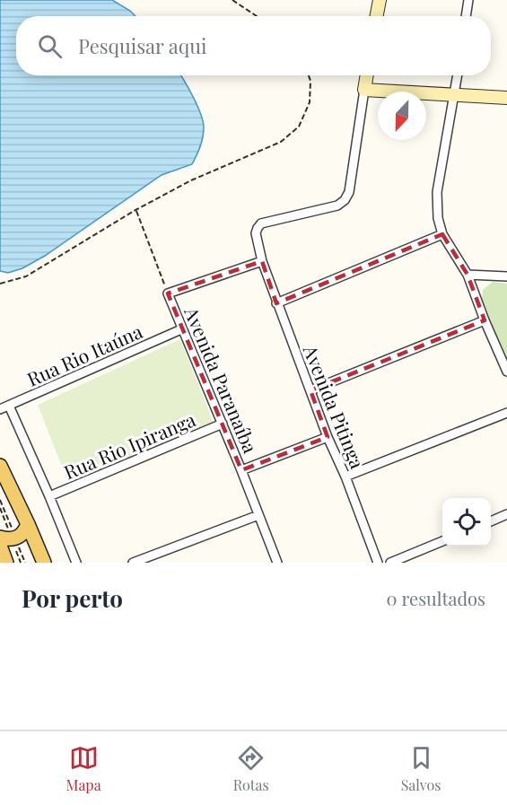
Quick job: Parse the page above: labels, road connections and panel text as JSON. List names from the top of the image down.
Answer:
{
  "streets": {
    "street": [
      "Rua Rio Itaúna",
      "Avenida Paranaíba",
      "Avenida Pitinga",
      "Rua Rio Ipiranga"
    ]
  },
  "crossings": [
    ["Rua Rio Itaúna", "Avenida Paranaíba"],
    ["Avenida Paranaíba", "Rua Rio Ipiranga"]
  ],
  "north": "bottom",
  "page": {
    "search": "Pesquisar aqui",
    "heading": ["Por perto", "0 resultados"],
    "nav": ["Mapa", "Rotas", "Salvos"]
  }
}
